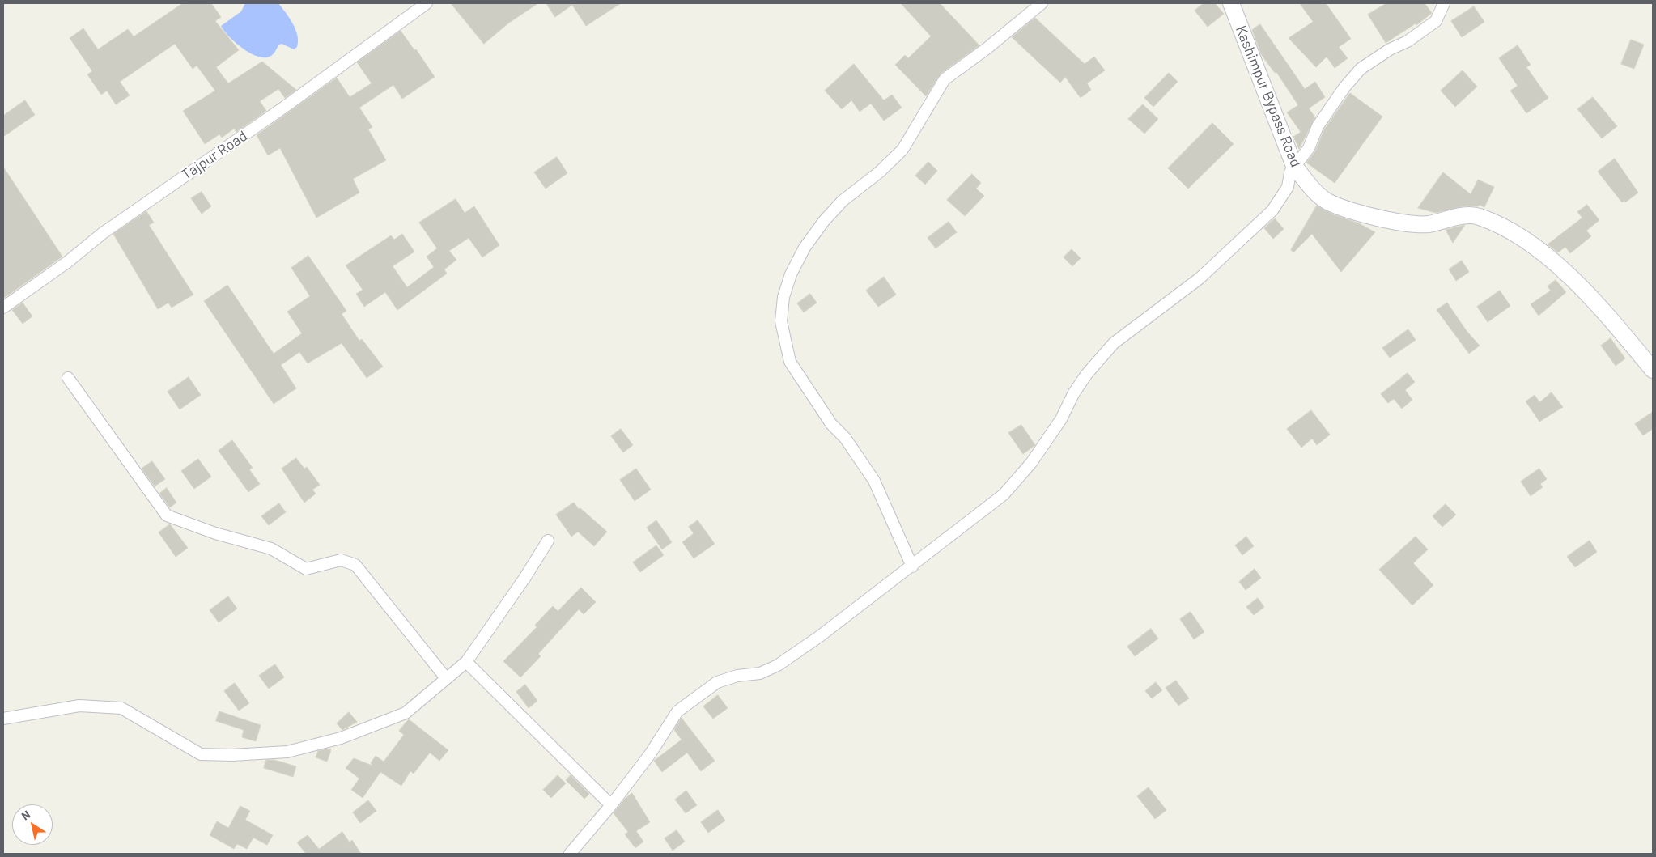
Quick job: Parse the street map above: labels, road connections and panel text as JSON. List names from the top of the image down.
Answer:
{
  "streets": {
    "main road": ["Kashimpur Bypass Road"],
    "street": ["Tajpur Road"]
  },
  "north": "top left"
}
